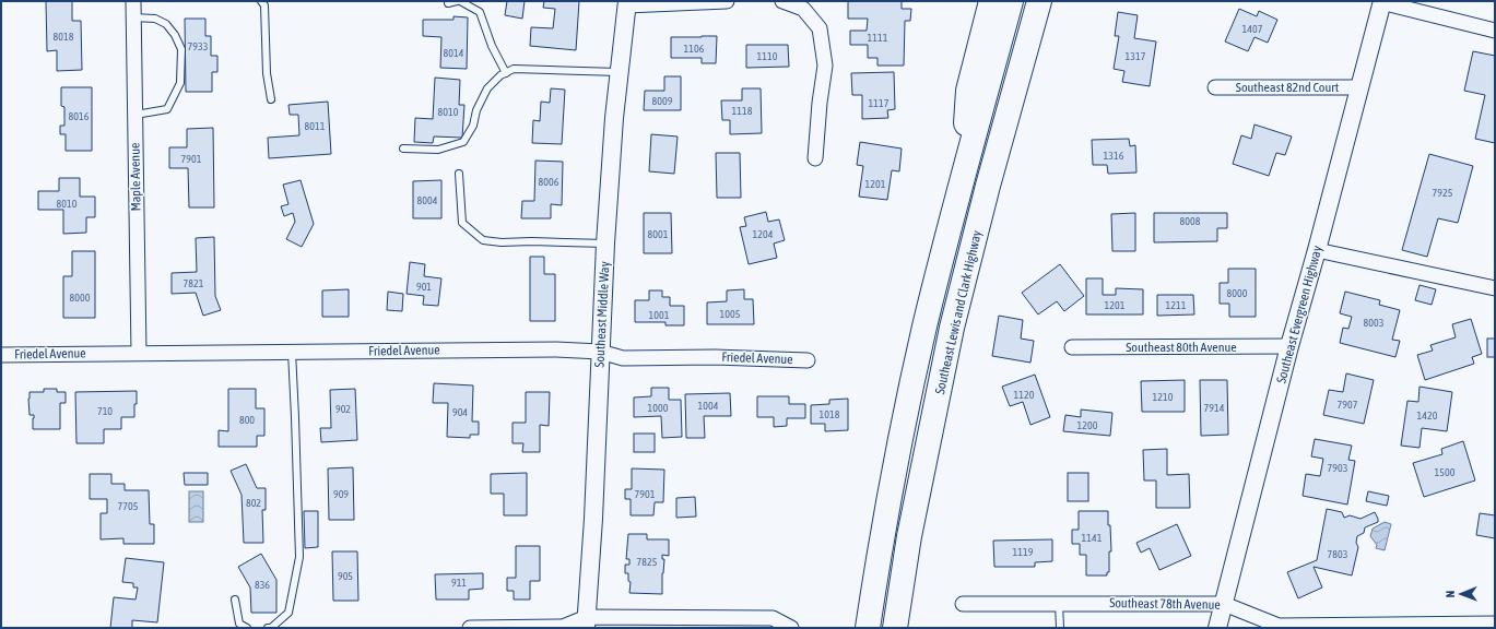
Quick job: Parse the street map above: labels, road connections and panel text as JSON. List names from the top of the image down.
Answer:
{
  "streets": {
    "highway": ["Southeast Lewis and Clark Highway"],
    "street": [
      "Southeast 82nd Court",
      "Maple Avenue",
      "Southeast Middle Way",
      "Southeast Evergreen Highway",
      "Southeast 80th Avenue",
      "Friedel Avenue",
      "Southeast 78th Avenue"
    ]
  },
  "crossings": [
    ["Southeast 82nd Court", "Southeast Evergreen Highway"],
    ["Maple Avenue", "Friedel Avenue"],
    ["Southeast Middle Way", "Friedel Avenue"],
    ["Southeast Evergreen Highway", "Southeast 80th Avenue"],
    ["Southeast Evergreen Highway", "Southeast 78th Avenue"]
  ],
  "house_numbers": [
    "1407",
    "8018",
    "1111",
    "7933",
    "1106",
    "8014",
    "1110",
    "1317",
    "8009",
    "1117",
    "1118",
    "8010",
    "8016",
    "8011",
    "1316",
    "7901",
    "8006",
    "1201",
    "7925",
    "8004",
    "8010",
    "8008",
    "8001",
    "1204",
    "7821",
    "901",
    "8000",
    "8000",
    "1201",
    "1211",
    "1005",
    "1001",
    "8003",
    "1120",
    "1210",
    "7907",
    "1004",
    "1000",
    "7914",
    "902",
    "710",
    "904",
    "1018",
    "1420",
    "800",
    "1200",
    "7903",
    "1500",
    "909",
    "7901",
    "802",
    "7705",
    "1141",
    "1119",
    "7803",
    "7825",
    "905",
    "911",
    "836"
  ],
  "north": "left"
}
